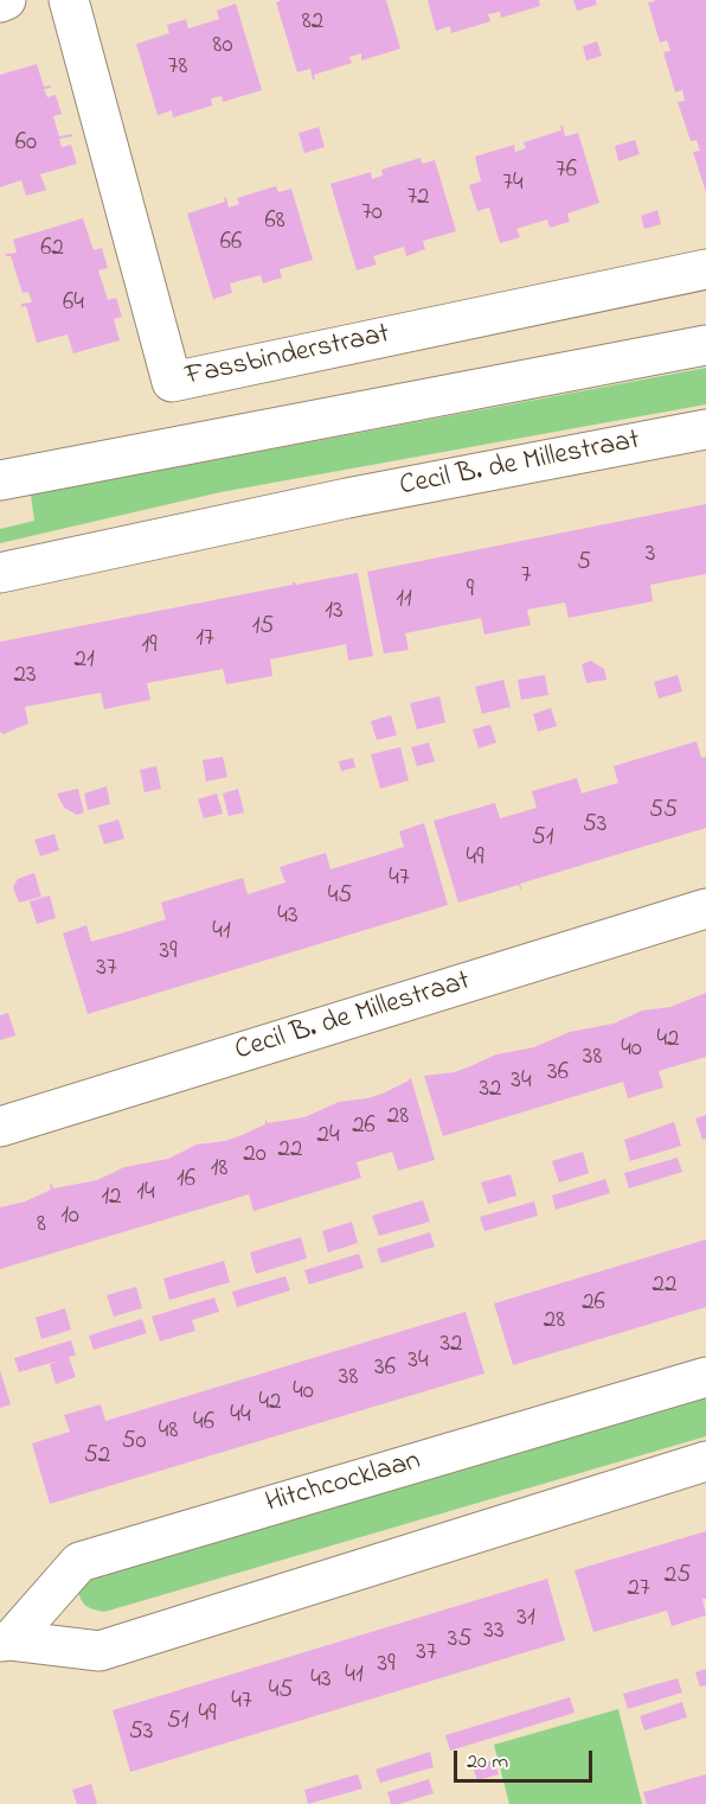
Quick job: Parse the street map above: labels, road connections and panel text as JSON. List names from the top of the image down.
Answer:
{
  "streets": {
    "street": ["Fassbinderstraat", "Cecil B. de Millestraat", "Hitchcocklaan"]
  },
  "house_numbers": [
    "82",
    "80",
    "78",
    "60",
    "76",
    "74",
    "72",
    "70",
    "68",
    "66",
    "62",
    "64",
    "3",
    "5",
    "7",
    "9",
    "11",
    "13",
    "15",
    "17",
    "19",
    "21",
    "23",
    "55",
    "53",
    "51",
    "49",
    "47",
    "45",
    "43",
    "41",
    "39",
    "37",
    "42",
    "40",
    "38",
    "36",
    "34",
    "32",
    "28",
    "26",
    "24",
    "22",
    "20",
    "18",
    "16",
    "14",
    "12",
    "10",
    "8",
    "22",
    "26",
    "28",
    "32",
    "34",
    "36",
    "38",
    "40",
    "42",
    "44",
    "46",
    "48",
    "50",
    "52",
    "25",
    "27",
    "31",
    "33",
    "35",
    "37",
    "39",
    "41",
    "43",
    "45",
    "47",
    "49",
    "51",
    "53"
  ],
  "scale_bar": "20 m"
}
